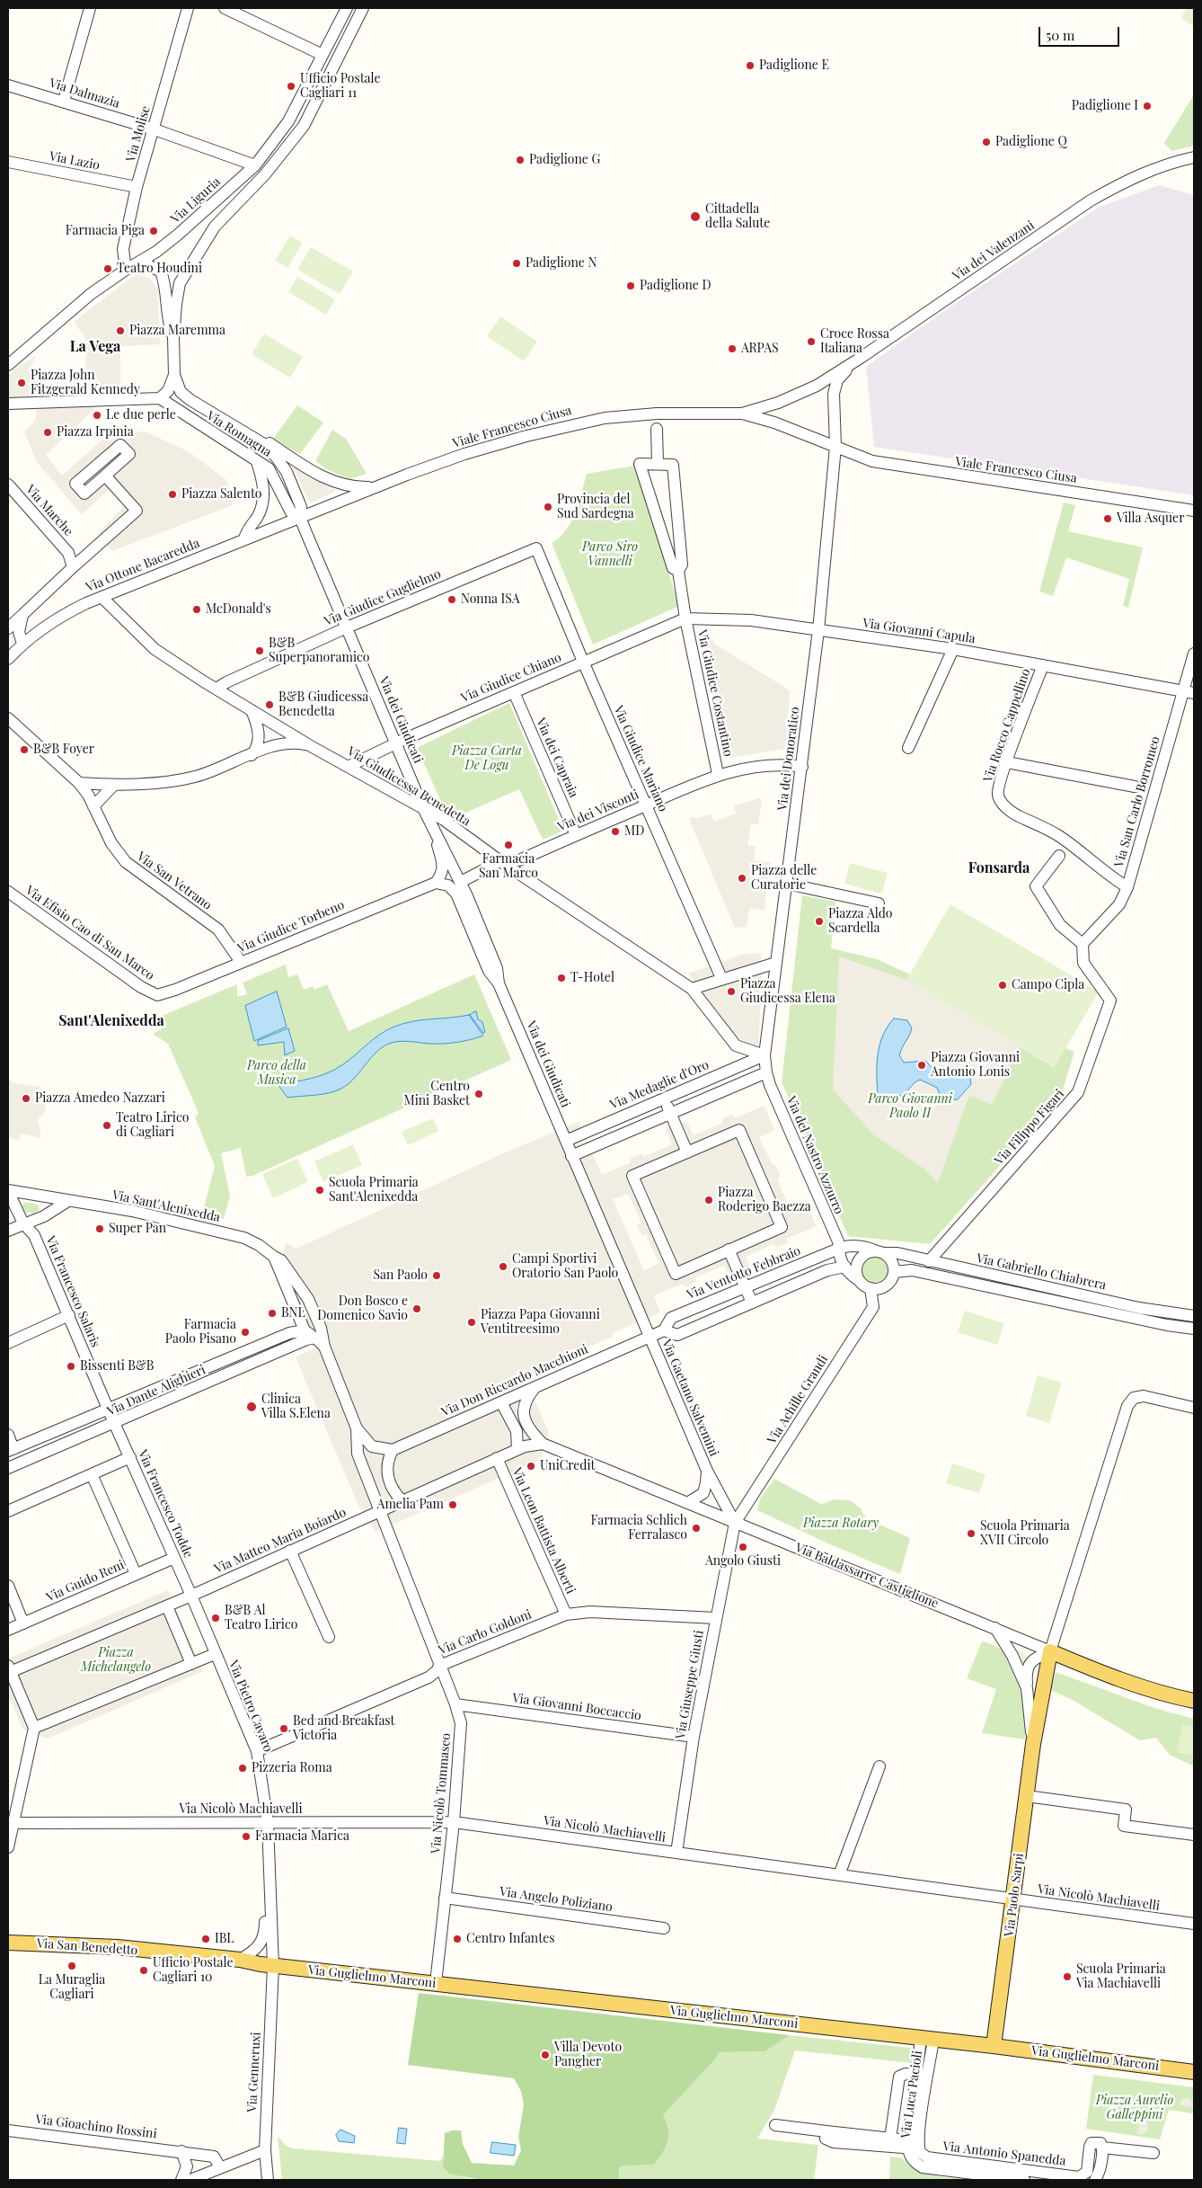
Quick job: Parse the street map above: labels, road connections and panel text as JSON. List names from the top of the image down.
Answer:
{
  "streets": {
    "main road": [
      "Via Baldassarre Castiglione",
      "Via Paolo Sarpi",
      "Via San Benedetto",
      "Via Guglielmo Marconi"
    ],
    "street": [
      "Via Dalmazia",
      "Via Molise",
      "Via Lazio",
      "Via Liguria",
      "Via dei Valenzani",
      "Viale Francesco Ciusa",
      "Via Romagna",
      "Via Marche",
      "Via Ottone Bacaredda",
      "Via Giudice Guglielmo",
      "Via Giovanni Capula",
      "Via Giudice Chiano",
      "Via Giudice Costantino",
      "Via dei Giudicati",
      "Via Rocco Cappellino",
      "Via dei Capraia",
      "Via Giudice Mariano",
      "Via dei Donoratico",
      "Via Giudicessa Benedetta",
      "Via San Carlo Borromeo",
      "Via dei Visconti",
      "Via San Vetrano",
      "Via Giudice Torbeno",
      "Via Efisio Cao di San Marco",
      "Via Medaglie d'Oro",
      "Via Filippo Figari",
      "Via del Nastro Azzurro",
      "Via Sant'Alenixedda",
      "Via Gabriello Chiabrera",
      "Via Ventotto Febbraio",
      "Via Francesco Salaris",
      "Via Don Riccardo Macchioni",
      "Via Dante Alighieri",
      "Via Gaetano Salvemini",
      "Via Achille Grandi",
      "Via Francesco Todde",
      "Via Leon Battista Alberti",
      "Via Matteo Maria Boiardo",
      "Via Guido Reni",
      "Via Carlo Goldoni",
      "Via Giuseppe Giusti",
      "Via Pietro Cavaro",
      "Via Giovanni Boccaccio",
      "Via Nicolò Tommaseo",
      "Via Nicolò Machiavelli",
      "Via Angelo Poliziano",
      "Via Genneruxi",
      "Via Luca Pacioli",
      "Via Gioachino Rossini",
      "Via Antonio Spanedda"
    ]
  },
  "crossings": [
    ["Via Dalmazia", "Via Molise"],
    ["Via Dalmazia", "Via Liguria"],
    ["Via Molise", "Via Lazio"],
    ["Via Molise", "Via Liguria"],
    ["Via dei Valenzani", "Viale Francesco Ciusa"],
    ["Viale Francesco Ciusa", "Via Romagna"],
    ["Viale Francesco Ciusa", "Via Ottone Bacaredda"],
    ["Viale Francesco Ciusa", "Via dei Giudicati"],
    ["Viale Francesco Ciusa", "Via dei Donoratico"],
    ["Via Romagna", "Via Ottone Bacaredda"],
    ["Via Romagna", "Via dei Giudicati"],
    ["Via Ottone Bacaredda", "Via dei Giudicati"],
    ["Via Ottone Bacaredda", "Via Giudicessa Benedetta"],
    ["Via Giudice Guglielmo", "Via dei Giudicati"],
    ["Via Giudice Guglielmo", "Via Giudice Mariano"],
    ["Via Giudice Guglielmo", "Via Giudicessa Benedetta"],
    ["Via Giovanni Capula", "Via Giudice Chiano"],
    ["Via Giovanni Capula", "Via Giudice Costantino"],
    ["Via Giovanni Capula", "Via Rocco Cappellino"],
    ["Via Giovanni Capula", "Via dei Donoratico"],
    ["Via Giovanni Capula", "Via San Carlo Borromeo"],
    ["Via Giudice Chiano", "Via Giudice Costantino"],
    ["Via Giudice Chiano", "Via dei Giudicati"],
    ["Via Giudice Chiano", "Via dei Capraia"],
    ["Via Giudice Chiano", "Via Giudice Mariano"],
    ["Via Giudice Chiano", "Via Giudicessa Benedetta"],
    ["Via Giudice Costantino", "Via dei Visconti"],
    ["Via dei Giudicati", "Via Giudicessa Benedetta"],
    ["Via dei Giudicati", "Via dei Visconti"],
    ["Via dei Giudicati", "Via Giudice Torbeno"],
    ["Via dei Giudicati", "Via Medaglie d'Oro"],
    ["Via Rocco Cappellino", "Via San Carlo Borromeo"],
    ["Via dei Capraia", "Via dei Visconti"],
    ["Via Giudice Mariano", "Via dei Visconti"],
    ["Via dei Donoratico", "Via dei Visconti"],
    ["Via dei Donoratico", "Via Medaglie d'Oro"],
    ["Via dei Donoratico", "Via del Nastro Azzurro"],
    ["Via Giudicessa Benedetta", "Via dei Visconti"],
    ["Via Giudicessa Benedetta", "Via Medaglie d'Oro"],
    ["Via San Carlo Borromeo", "Via Filippo Figari"],
    ["Via San Vetrano", "Via Giudice Torbeno"],
    ["Via Giudice Torbeno", "Via Efisio Cao di San Marco"],
    ["Via Filippo Figari", "Via Gabriello Chiabrera"],
    ["Via del Nastro Azzurro", "Via Gabriello Chiabrera"],
    ["Via del Nastro Azzurro", "Via Ventotto Febbraio"],
    ["Via Sant'Alenixedda", "Via Francesco Salaris"],
    ["Via Gabriello Chiabrera", "Via Ventotto Febbraio"],
    ["Via Gabriello Chiabrera", "Via Achille Grandi"],
    ["Via Ventotto Febbraio", "Via Don Riccardo Macchioni"],
    ["Via Ventotto Febbraio", "Via Gaetano Salvemini"],
    ["Via Francesco Salaris", "Via Dante Alighieri"],
    ["Via Francesco Salaris", "Via Francesco Todde"],
    ["Via Don Riccardo Macchioni", "Via Gaetano Salvemini"],
    ["Via Dante Alighieri", "Via Francesco Todde"],
    ["Via Gaetano Salvemini", "Via Achille Grandi"],
    ["Via Gaetano Salvemini", "Via Baldassarre Castiglione"],
    ["Via Gaetano Salvemini", "Via Giuseppe Giusti"],
    ["Via Achille Grandi", "Via Baldassarre Castiglione"],
    ["Via Achille Grandi", "Via Giuseppe Giusti"],
    ["Via Francesco Todde", "Via Matteo Maria Boiardo"],
    ["Via Francesco Todde", "Via Guido Reni"],
    ["Via Francesco Todde", "Via Pietro Cavaro"],
    ["Via Leon Battista Alberti", "Via Carlo Goldoni"],
    ["Via Matteo Maria Boiardo", "Via Pietro Cavaro"],
    ["Via Matteo Maria Boiardo", "Via Nicolò Tommaseo"],
    ["Via Baldassarre Castiglione", "Via Giuseppe Giusti"],
    ["Via Baldassarre Castiglione", "Via Paolo Sarpi"],
    ["Via Carlo Goldoni", "Via Giuseppe Giusti"],
    ["Via Carlo Goldoni", "Via Pietro Cavaro"],
    ["Via Carlo Goldoni", "Via Nicolò Tommaseo"],
    ["Via Giuseppe Giusti", "Via Giovanni Boccaccio"],
    ["Via Giuseppe Giusti", "Via Nicolò Machiavelli"],
    ["Via Pietro Cavaro", "Via Nicolò Machiavelli"],
    ["Via Pietro Cavaro", "Via San Benedetto"],
    ["Via Pietro Cavaro", "Via Guglielmo Marconi"],
    ["Via Pietro Cavaro", "Via Genneruxi"],
    ["Via Giovanni Boccaccio", "Via Nicolò Tommaseo"],
    ["Via Nicolò Tommaseo", "Via Nicolò Machiavelli"],
    ["Via Nicolò Tommaseo", "Via Angelo Poliziano"],
    ["Via Nicolò Tommaseo", "Via Guglielmo Marconi"],
    ["Via Nicolò Machiavelli", "Via Paolo Sarpi"],
    ["Via Paolo Sarpi", "Via Guglielmo Marconi"],
    ["Via San Benedetto", "Via Guglielmo Marconi"],
    ["Via San Benedetto", "Via Genneruxi"],
    ["Via Guglielmo Marconi", "Via Genneruxi"],
    ["Via Guglielmo Marconi", "Via Luca Pacioli"],
    ["Via Luca Pacioli", "Via Antonio Spanedda"]
  ],
  "districts": ["La Vega", "Fonsarda", "Sant'Alenixedda"],
  "parks": [
    "Parco Siro Vannelli",
    "Piazza Carta De Logu",
    "Parco della Musica",
    "Parco Giovanni Paolo II",
    "Piazza Rotary",
    "Piazza Michelangelo",
    "Piazza Aurelio Galleppini"
  ],
  "places": [
    "Padiglione E",
    "Ufficio Postale Cagliari 11",
    "Padiglione I",
    "Padiglione Q",
    "Padiglione G",
    "Cittadella della Salute",
    "Farmacia Piga",
    "Padiglione N",
    "Teatro Houdini",
    "Padiglione D",
    "Piazza Maremma",
    "Croce Rossa Italiana",
    "ARPAS",
    "Piazza John Fitzgerald Kennedy",
    "Le due perle",
    "Piazza Irpinia",
    "Piazza Salento",
    "Provincia del Sud Sardegna",
    "Villa Asquer",
    "Nonna ISA",
    "McDonald's",
    "B&B Superpanoramico",
    "B&B Giudicessa Benedetta",
    "B&B Foyer",
    "MD",
    "Farmacia San Marco",
    "Piazza delle Curatorie",
    "Piazza Aldo Scardella",
    "T-Hotel",
    "Campo Cipla",
    "Piazza Giudicessa Elena",
    "Piazza Giovanni Antonio Lonis",
    "Centro Mini Basket",
    "Piazza Amedeo Nazzari",
    "Teatro Lirico di Cagliari",
    "Scuola Primaria Sant'Alenixedda",
    "Piazza Roderigo Baezza",
    "Super Pan",
    "Campi Sportivi Oratorio San Paolo",
    "San Paolo",
    "Don Bosco e Domenico Savio",
    "BNL",
    "Piazza Papa Giovanni Ventitreesimo",
    "Farmacia Paolo Pisano",
    "Bissenti B&B",
    "Clinica Villa S.Elena",
    "UniCredit",
    "Amelia Pam",
    "Farmacia Schlich Ferralasco",
    "Scuola Primaria XVII Circolo",
    "Angolo Giusti",
    "B&B Al Teatro Lirico",
    "Bed and Breakfast Victoria",
    "Pizzeria Roma",
    "Farmacia Marica",
    "IBL",
    "Centro Infantes",
    "La Muraglia Cagliari",
    "Ufficio Postale Cagliari 10",
    "Scuola Primaria Via Machiavelli",
    "Villa Devoto Pangher"
  ],
  "scale_bar": "50 m"
}
